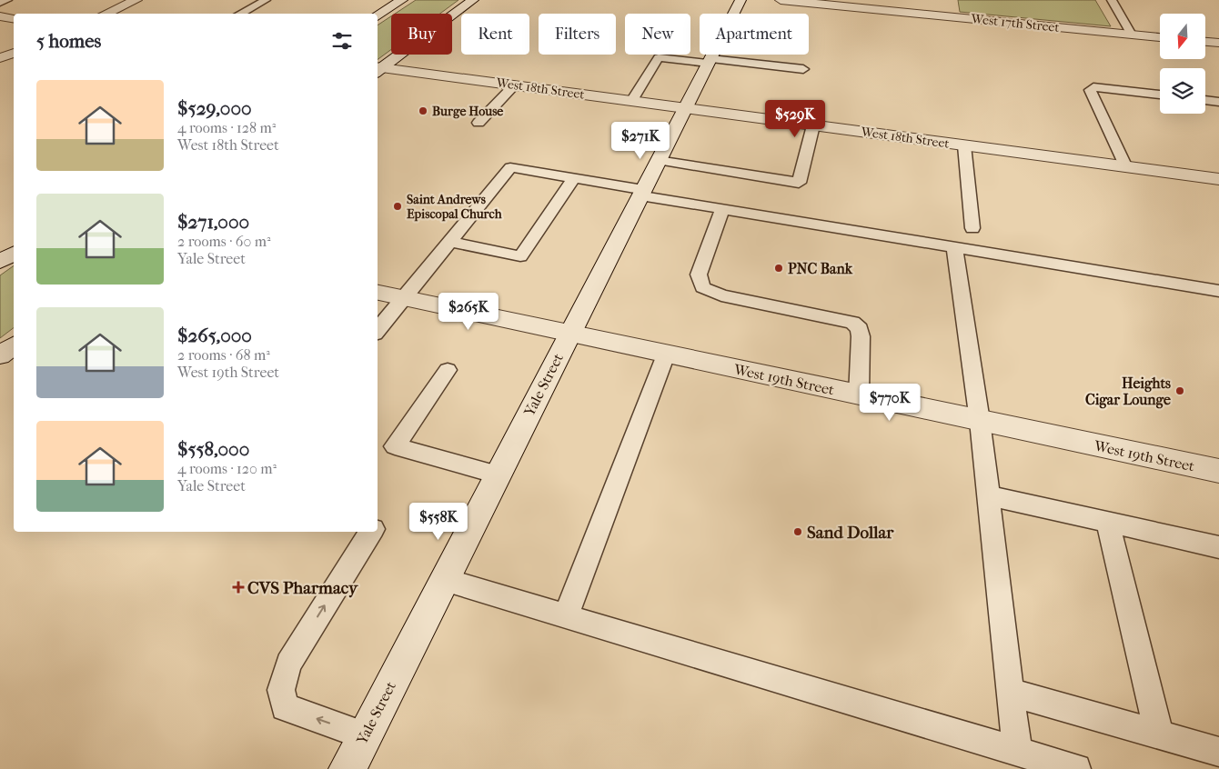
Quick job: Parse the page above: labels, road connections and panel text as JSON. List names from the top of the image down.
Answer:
{
  "streets": {
    "street": [
      "West 17th Street",
      "West 18th Street",
      "West 19th Street",
      "Yale Street"
    ]
  },
  "crossings": [
    ["West 18th Street", "Yale Street"],
    ["West 19th Street", "Yale Street"]
  ],
  "places": {
    "other": [
      "Burge House",
      "Saint Andrews Episcopal Church",
      "PNC Bank",
      "Heights Cigar Lounge",
      "Sand Dollar"
    ],
    "health": ["CVS Pharmacy"]
  },
  "north": "bottom",
  "page": {
    "chip": [
      "Buy",
      "Rent",
      "Filters",
      "New",
      "Apartment"
    ],
    "heading": "5 homes",
    "list": [
      {
        "name": "$529,000",
        "note": "4 rooms · 128 m² · West 18th Street"
      },
      {
        "name": "$271,000",
        "note": "2 rooms · 60 m² · Yale Street"
      },
      {
        "name": "$265,000",
        "note": "2 rooms · 68 m² · West 19th Street"
      },
      {
        "name": "$558,000",
        "note": "4 rooms · 120 m² · Yale Street"
      }
    ],
    "price": [
      "$529K",
      "$271K",
      "$265K",
      "$770K",
      "$558K"
    ]
  }
}
